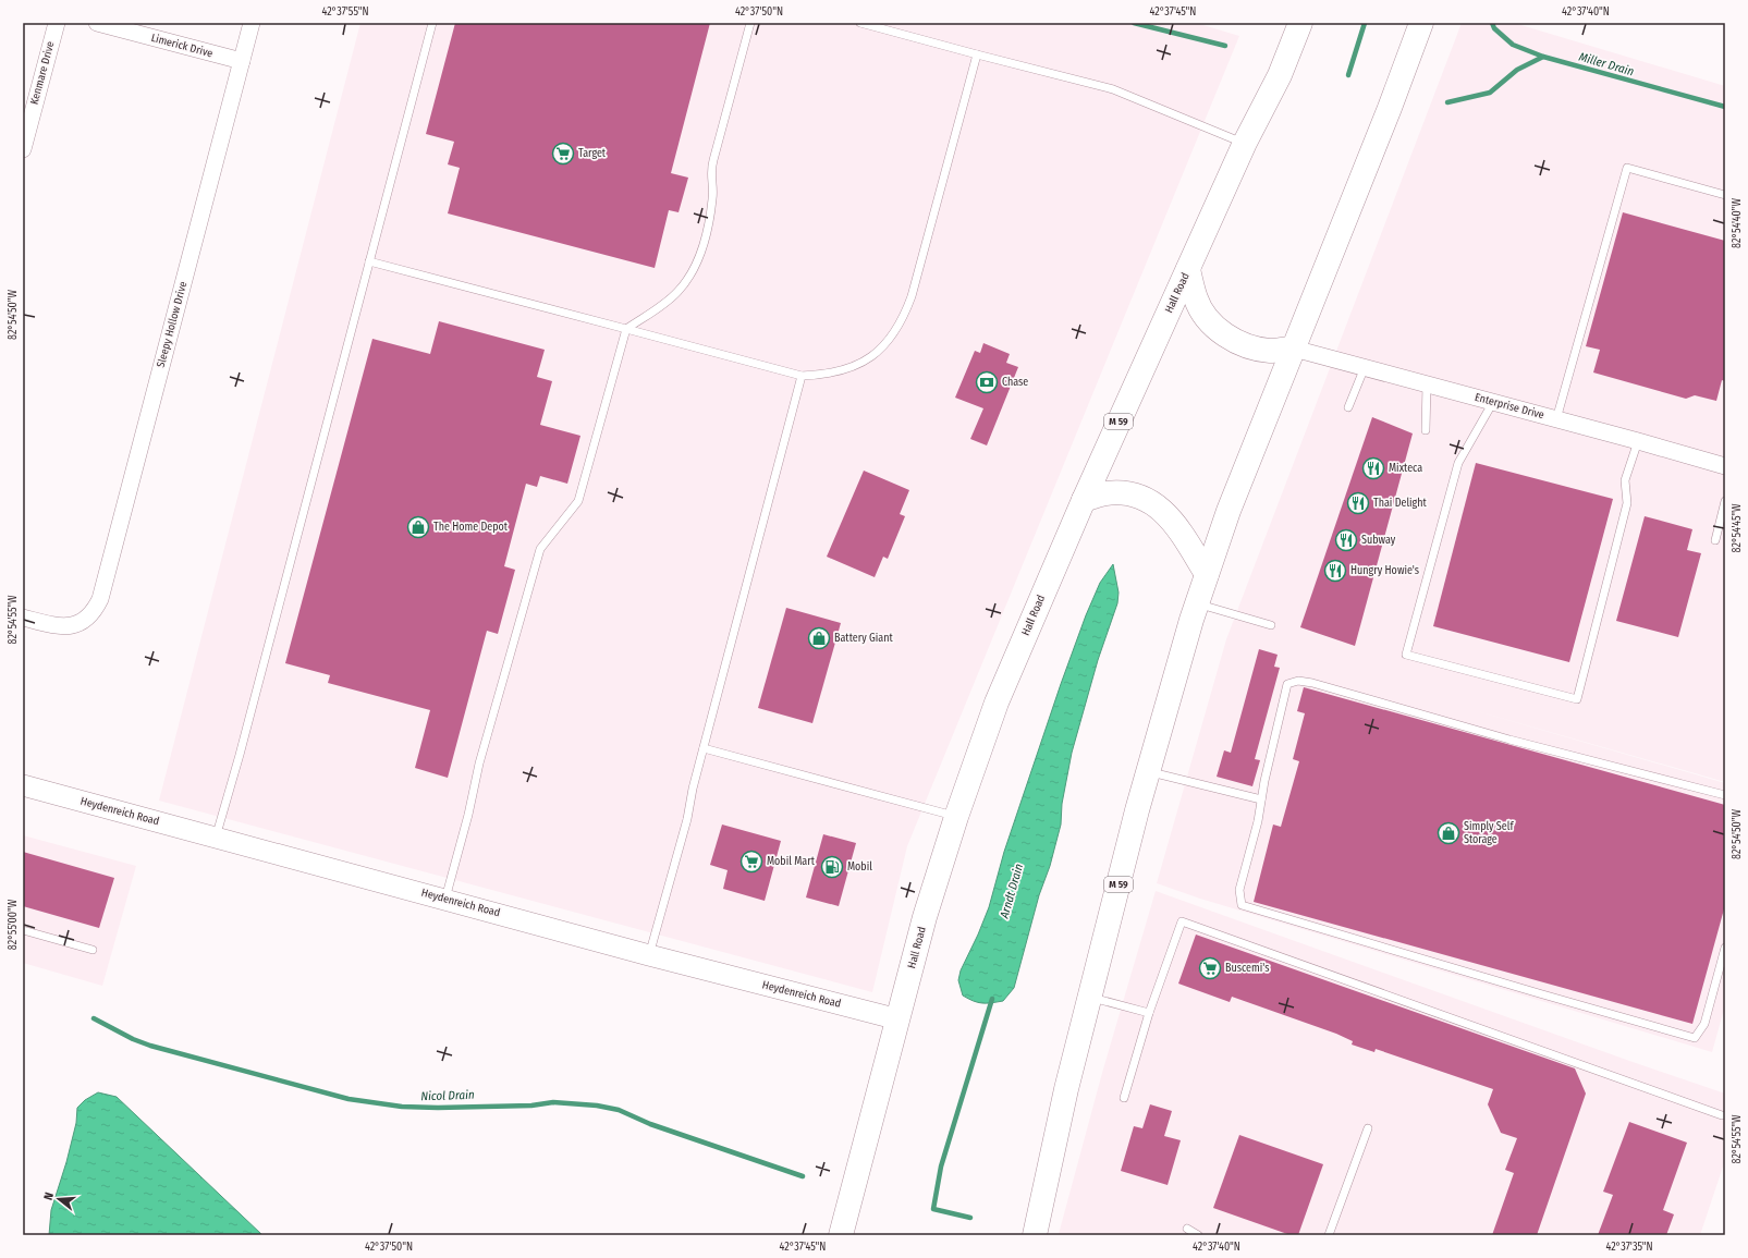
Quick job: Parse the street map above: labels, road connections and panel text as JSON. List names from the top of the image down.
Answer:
{
  "streets": {
    "highway": ["Hall Road", "M 59"],
    "street": [
      "Limerick Drive",
      "Kenmare Drive",
      "Sleepy Hollow Drive",
      "Enterprise Drive",
      "Heydenreich Road"
    ]
  },
  "crossings": [
    ["Limerick Drive", "Sleepy Hollow Drive"],
    ["Hall Road", "Heydenreich Road"],
    ["Enterprise Drive", "M 59"]
  ],
  "water": ["Miller Drain", "Arndt Drain", "Nicol Drain"],
  "places": {
    "supermarket": ["Target", "Mobil Mart", "Buscemi's"],
    "bank": ["Chase"],
    "restaurant": [
      "Mixteca",
      "Thai Delight",
      "Subway",
      "Hungry Howie's"
    ],
    "shop": ["The Home Depot", "Battery Giant", "Simply Self Storage"],
    "fuel station": ["Mobil"]
  },
  "north": "left",
  "coordinates": [
    "42°37'55\"N",
    "42°37'50\"N",
    "42°37'45\"N",
    "42°37'40\"N",
    "82°54'40\"W",
    "82°54'50\"W",
    "82°54'45\"W",
    "82°54'55\"W",
    "82°55'00\"W",
    "42°37'35\"N"
  ]
}
